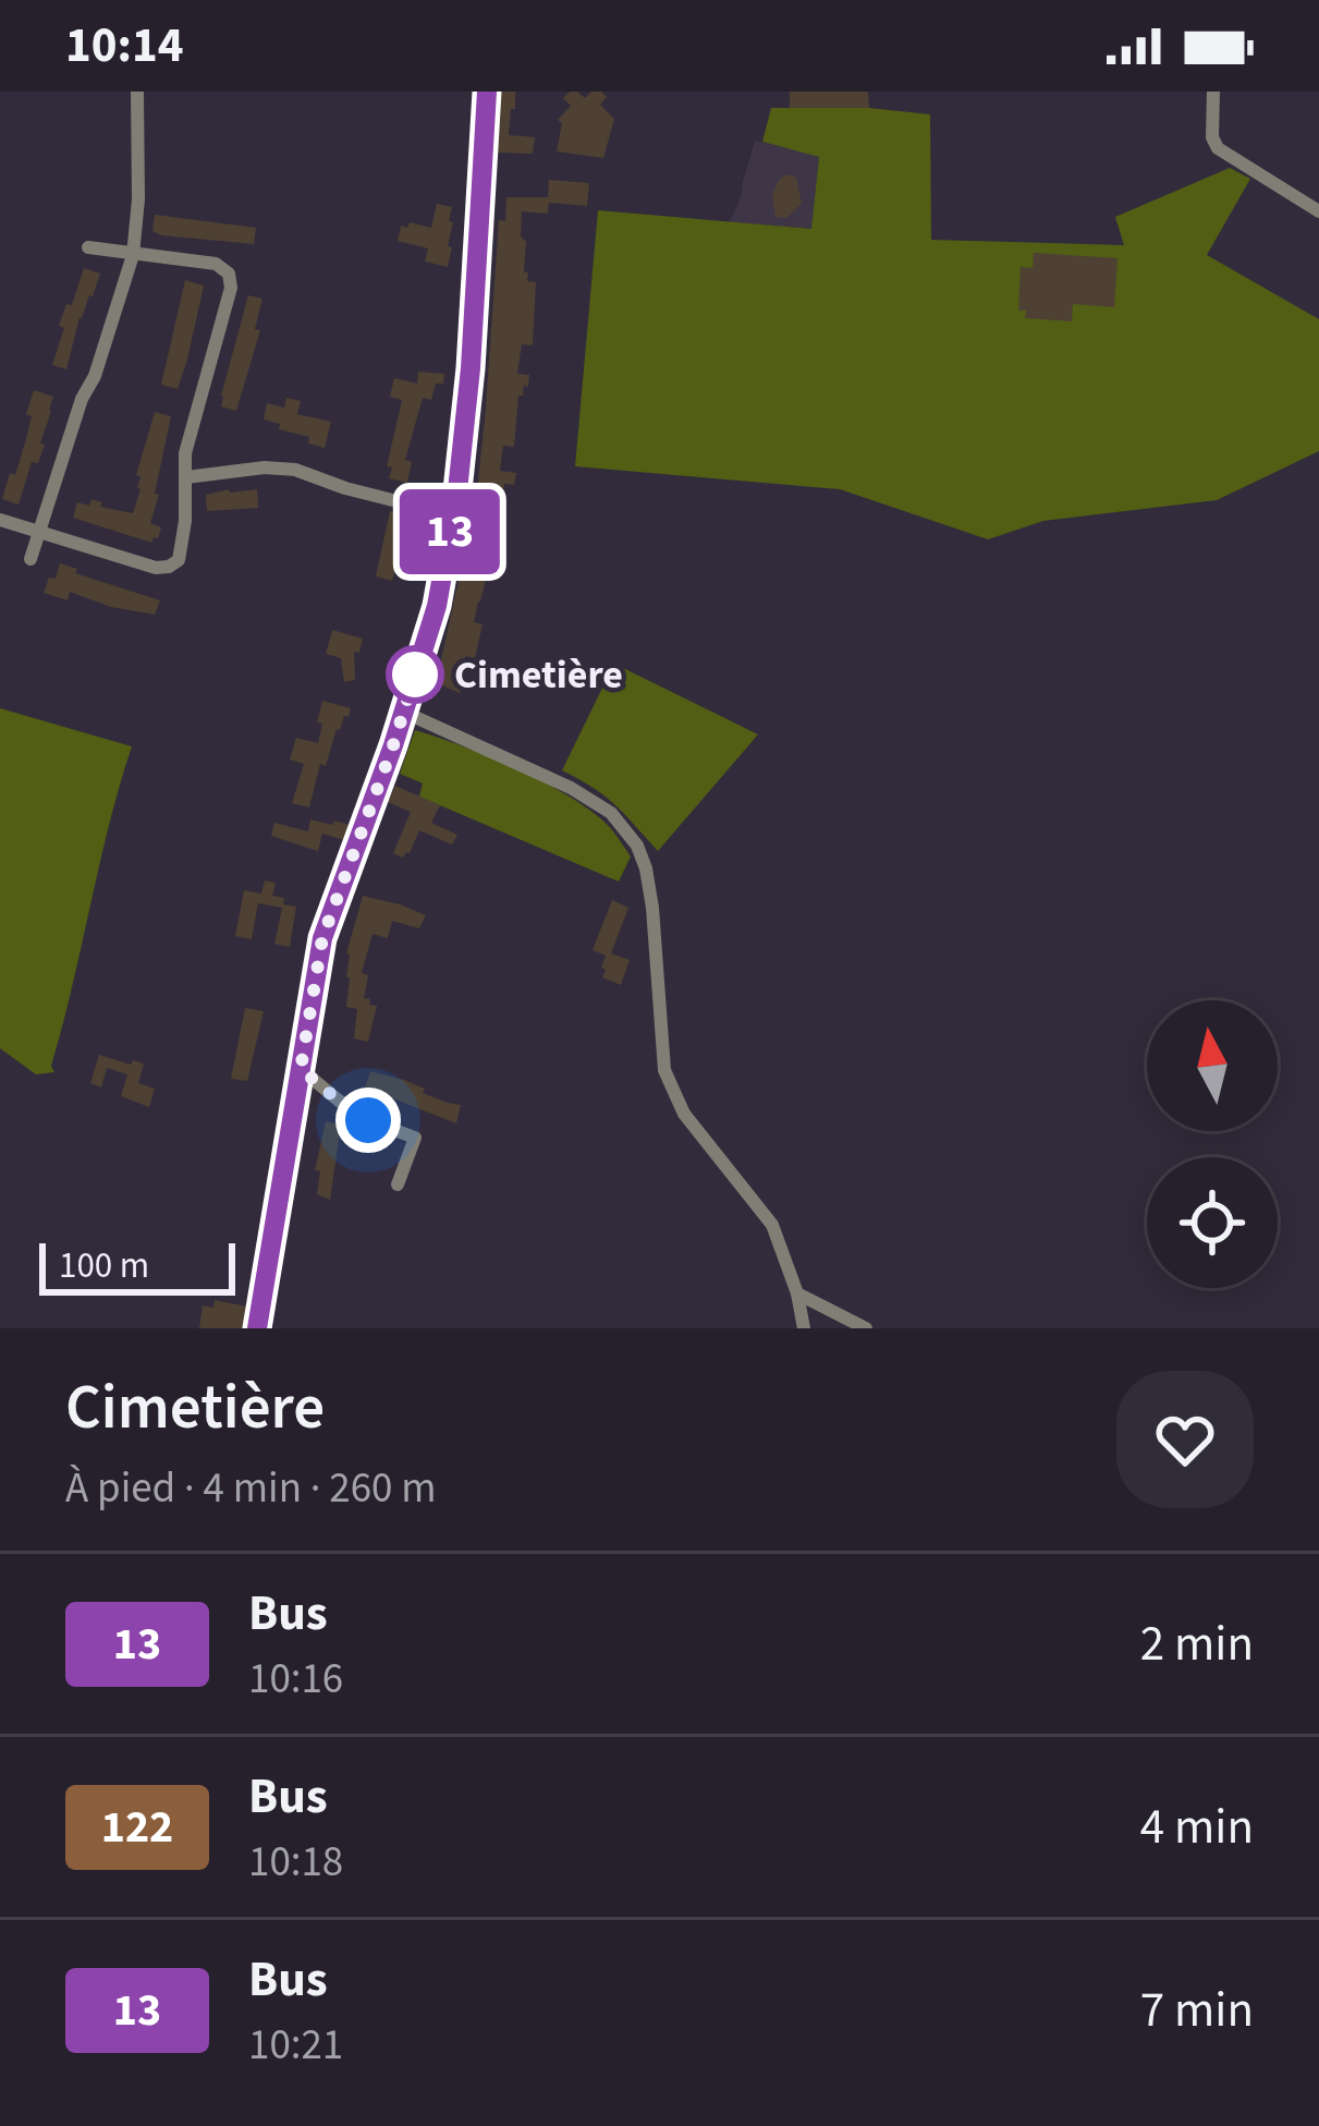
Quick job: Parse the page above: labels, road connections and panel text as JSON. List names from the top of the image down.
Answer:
{
  "places": ["Cimetière"],
  "lines": ["bus line 13"],
  "scale_bar": "100 m",
  "north": "top",
  "page": {
    "status": "10:14",
    "on_map": "13",
    "scale": "100 m",
    "heading": ["Cimetière", "À pied · 4 min · 260 m"],
    "list": [
      {
        "mark": "13",
        "name": "Bus",
        "note": "10:16",
        "value": "2 min"
      },
      {
        "mark": "122",
        "name": "Bus",
        "note": "10:18",
        "value": "4 min"
      },
      {
        "mark": "13",
        "name": "Bus",
        "note": "10:21",
        "value": "7 min"
      }
    ]
  }
}
